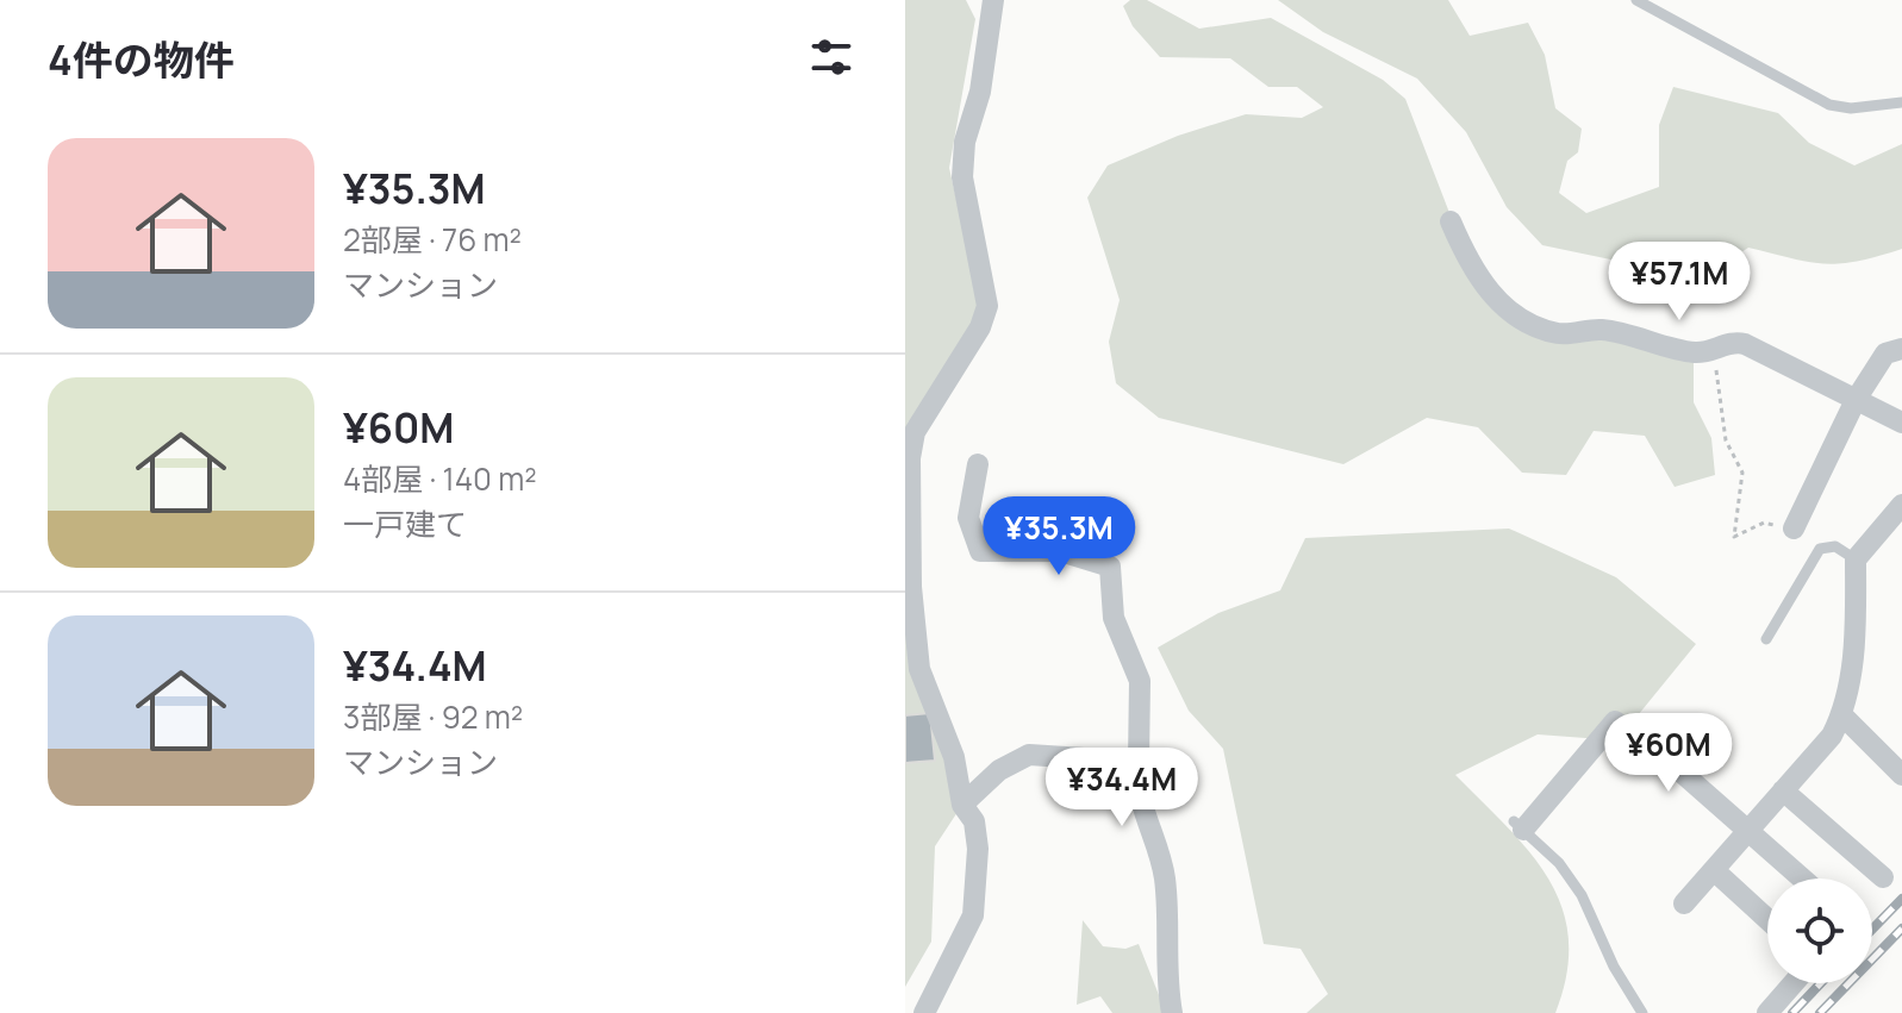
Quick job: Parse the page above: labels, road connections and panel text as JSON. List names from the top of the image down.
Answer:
{
  "page": {
    "heading": "4件の物件",
    "list": [
      {
        "name": "¥35.3M",
        "note": "2部屋 · 76 m² · マンション"
      },
      {
        "name": "¥60M",
        "note": "4部屋 · 140 m² · 一戸建て"
      },
      {
        "name": "¥34.4M",
        "note": "3部屋 · 92 m² · マンション"
      }
    ],
    "price": [
      "¥57.1M",
      "¥35.3M",
      "¥60M",
      "¥34.4M"
    ]
  }
}
